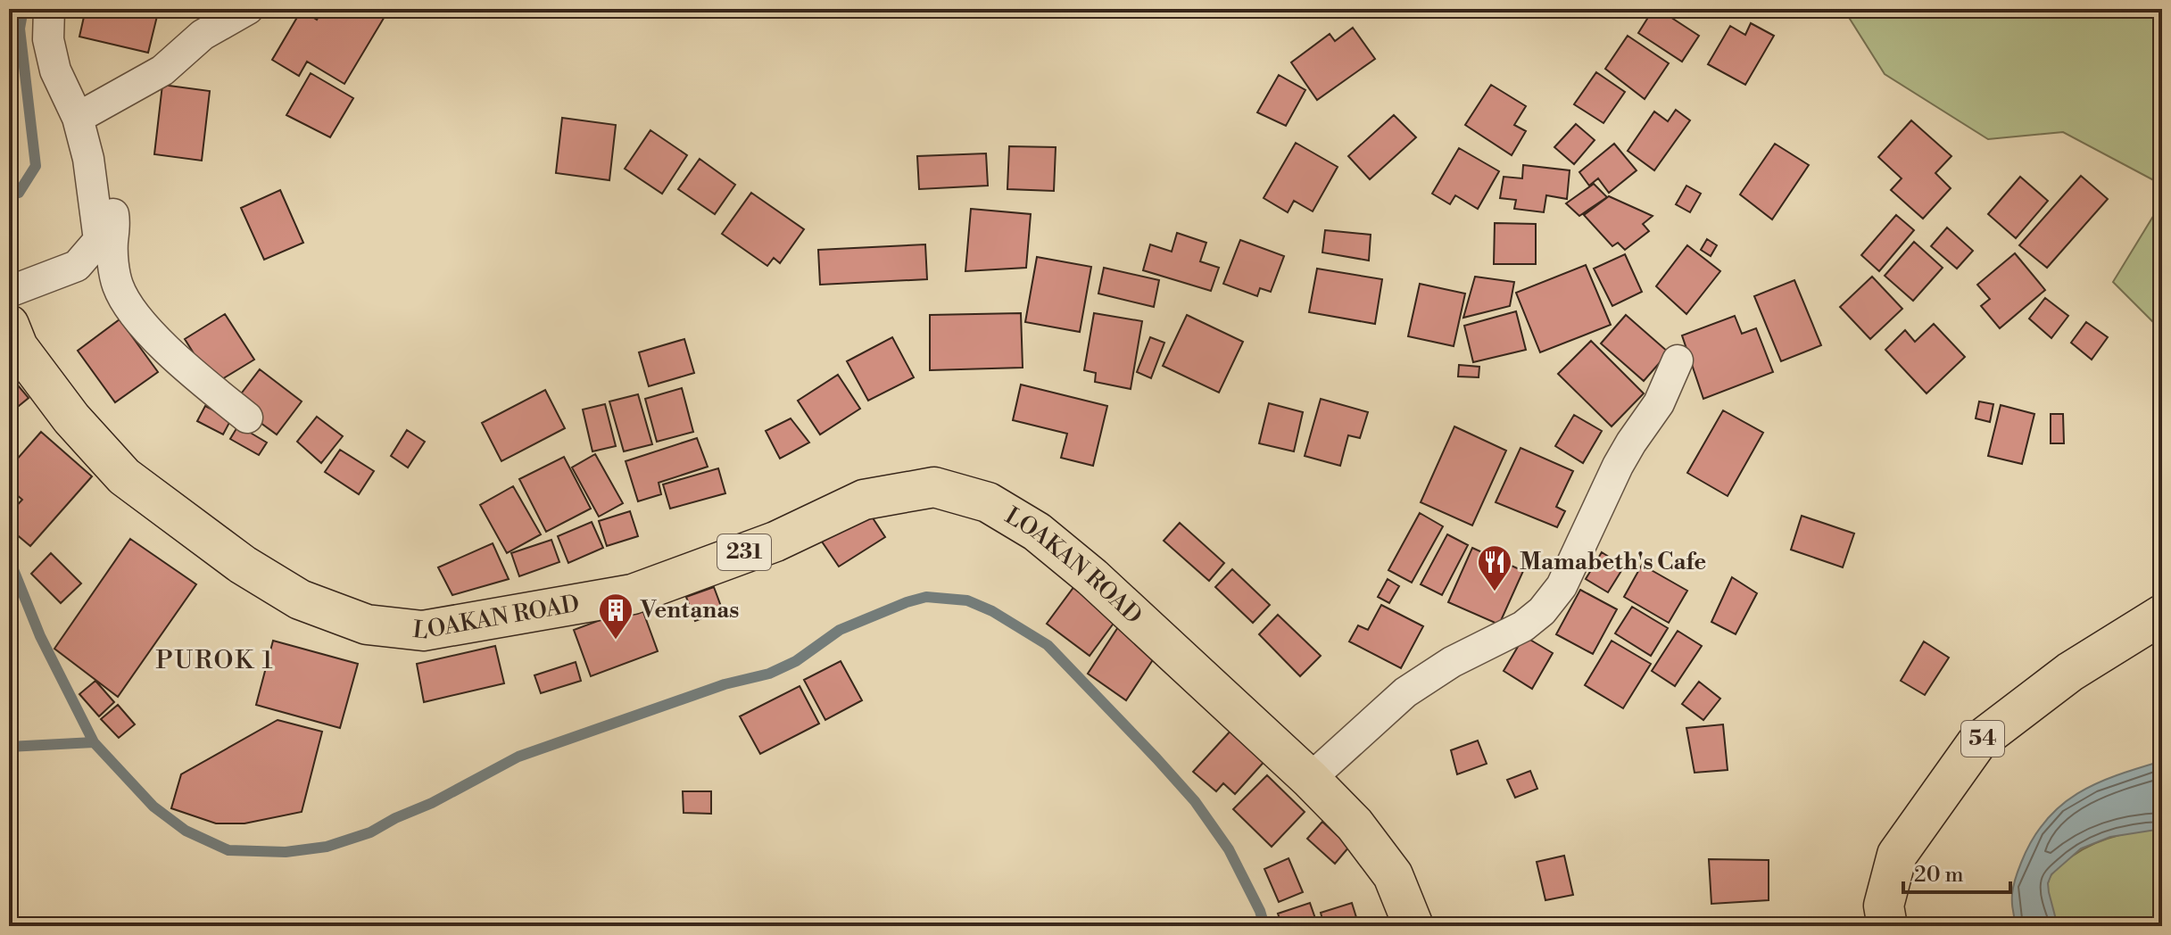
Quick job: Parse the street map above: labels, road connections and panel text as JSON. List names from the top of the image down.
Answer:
{
  "streets": {
    "main road": ["231", "LOAKAN ROAD", "54"]
  },
  "districts": ["PUROK 1"],
  "places": {
    "restaurant": ["Mamabeth's Cafe"],
    "building": ["Ventanas"]
  },
  "scale_bar": "20 m"
}
